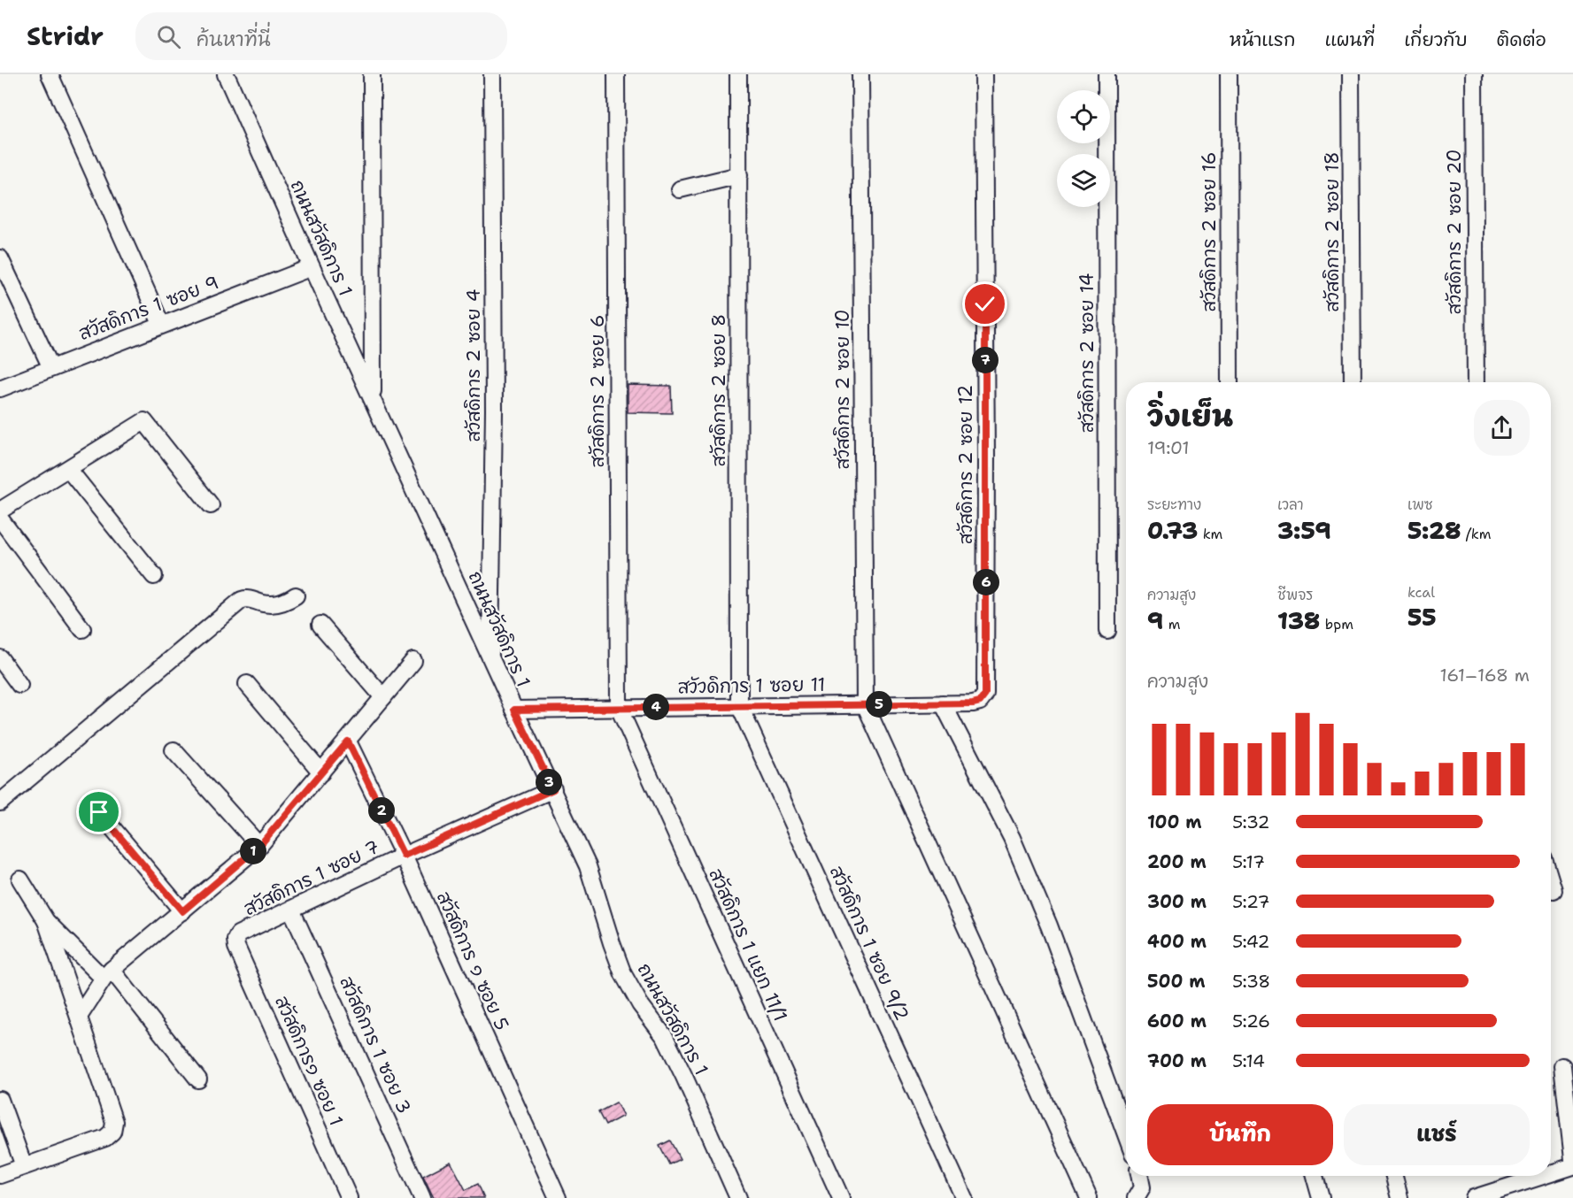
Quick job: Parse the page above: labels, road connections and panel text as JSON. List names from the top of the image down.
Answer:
{
  "streets": {
    "street": [
      "สวัสดิการ 2 ซอย 16",
      "สวัสดิการ 2 ซอย 18",
      "สวัสดิการ 2 ซอย 20",
      "ถนนสวัสดิการ 1",
      "สวัสดิการ 1 ซอย 9",
      "สวัสดิการ 2 ซอย 14",
      "สวัสดิการ 2 ซอย 4",
      "สวัสดิการ 2 ซอย 10",
      "สวัสดิการ 2 ซอย 8",
      "สวัสดิการ 2 ซอย 6",
      "สวัสดิการ 2 ซอย 12",
      "สวัวดิการ 1 ซอย 11",
      "สวัสดิการ 1 ซอย 7",
      "สวัสดิการ 1 ซอย 9/2",
      "สวัสดิการ 1 แยก 11/1",
      "สวัสดิการ ๑ ซอย 5",
      "สวัสดิการ 1 ซอย 3",
      "สวัสดิการ๑ ซอย 1"
    ]
  },
  "crossings": [
    ["ถนนสวัสดิการ 1", "สวัสดิการ 1 ซอย 9"],
    ["ถนนสวัสดิการ 1", "สวัสดิการ 2 ซอย 4"],
    ["ถนนสวัสดิการ 1", "สวัวดิการ 1 ซอย 11"],
    ["ถนนสวัสดิการ 1", "สวัสดิการ 1 ซอย 7"],
    ["สวัสดิการ 2 ซอย 10", "สวัวดิการ 1 ซอย 11"],
    ["สวัสดิการ 2 ซอย 8", "สวัวดิการ 1 ซอย 11"],
    ["สวัสดิการ 2 ซอย 8", "สวัสดิการ 1 ซอย 9/2"],
    ["สวัสดิการ 2 ซอย 6", "สวัวดิการ 1 ซอย 11"],
    ["สวัสดิการ 2 ซอย 6", "สวัสดิการ 1 แยก 11/1"],
    ["สวัสดิการ 2 ซอย 12", "สวัวดิการ 1 ซอย 11"],
    ["สวัวดิการ 1 ซอย 11", "สวัสดิการ 1 ซอย 9/2"],
    ["สวัวดิการ 1 ซอย 11", "สวัสดิการ 1 แยก 11/1"],
    ["สวัสดิการ 1 ซอย 7", "สวัสดิการ ๑ ซอย 5"],
    ["สวัสดิการ 1 ซอย 7", "สวัสดิการ 1 ซอย 3"],
    ["สวัสดิการ 1 ซอย 7", "สวัสดิการ๑ ซอย 1"]
  ],
  "page": {
    "header": "Stridr",
    "search": "ค้นหาที่นี่",
    "nav": [
      "หน้าแรก",
      "แผนที่",
      "เกี่ยวกับ",
      "ติดต่อ"
    ],
    "pins": [
      "7",
      "6",
      "5",
      "4",
      "3",
      "2",
      "1"
    ],
    "heading": ["วิ่งเย็น", "19:01"],
    "stats": [
      ["ระยะทาง", "0.73 km"],
      ["เวลา", "3:59"],
      ["เพซ", "5:28 /km"],
      ["ความสูง", "9 m"],
      ["ชีพจร", "138 bpm"],
      ["kcal", "55"]
    ],
    "chart": ["ความสูง", "161–168 m"],
    "list": [
      {
        "name": "100 m",
        "note": "5:32"
      },
      {
        "name": "200 m",
        "note": "5:17"
      },
      {
        "name": "300 m",
        "note": "5:27"
      },
      {
        "name": "400 m",
        "note": "5:42"
      },
      {
        "name": "500 m",
        "note": "5:38"
      },
      {
        "name": "600 m",
        "note": "5:26"
      },
      {
        "name": "700 m",
        "note": "5:14"
      }
    ],
    "buttons": ["บันทึก", "แชร์"]
  }
}
